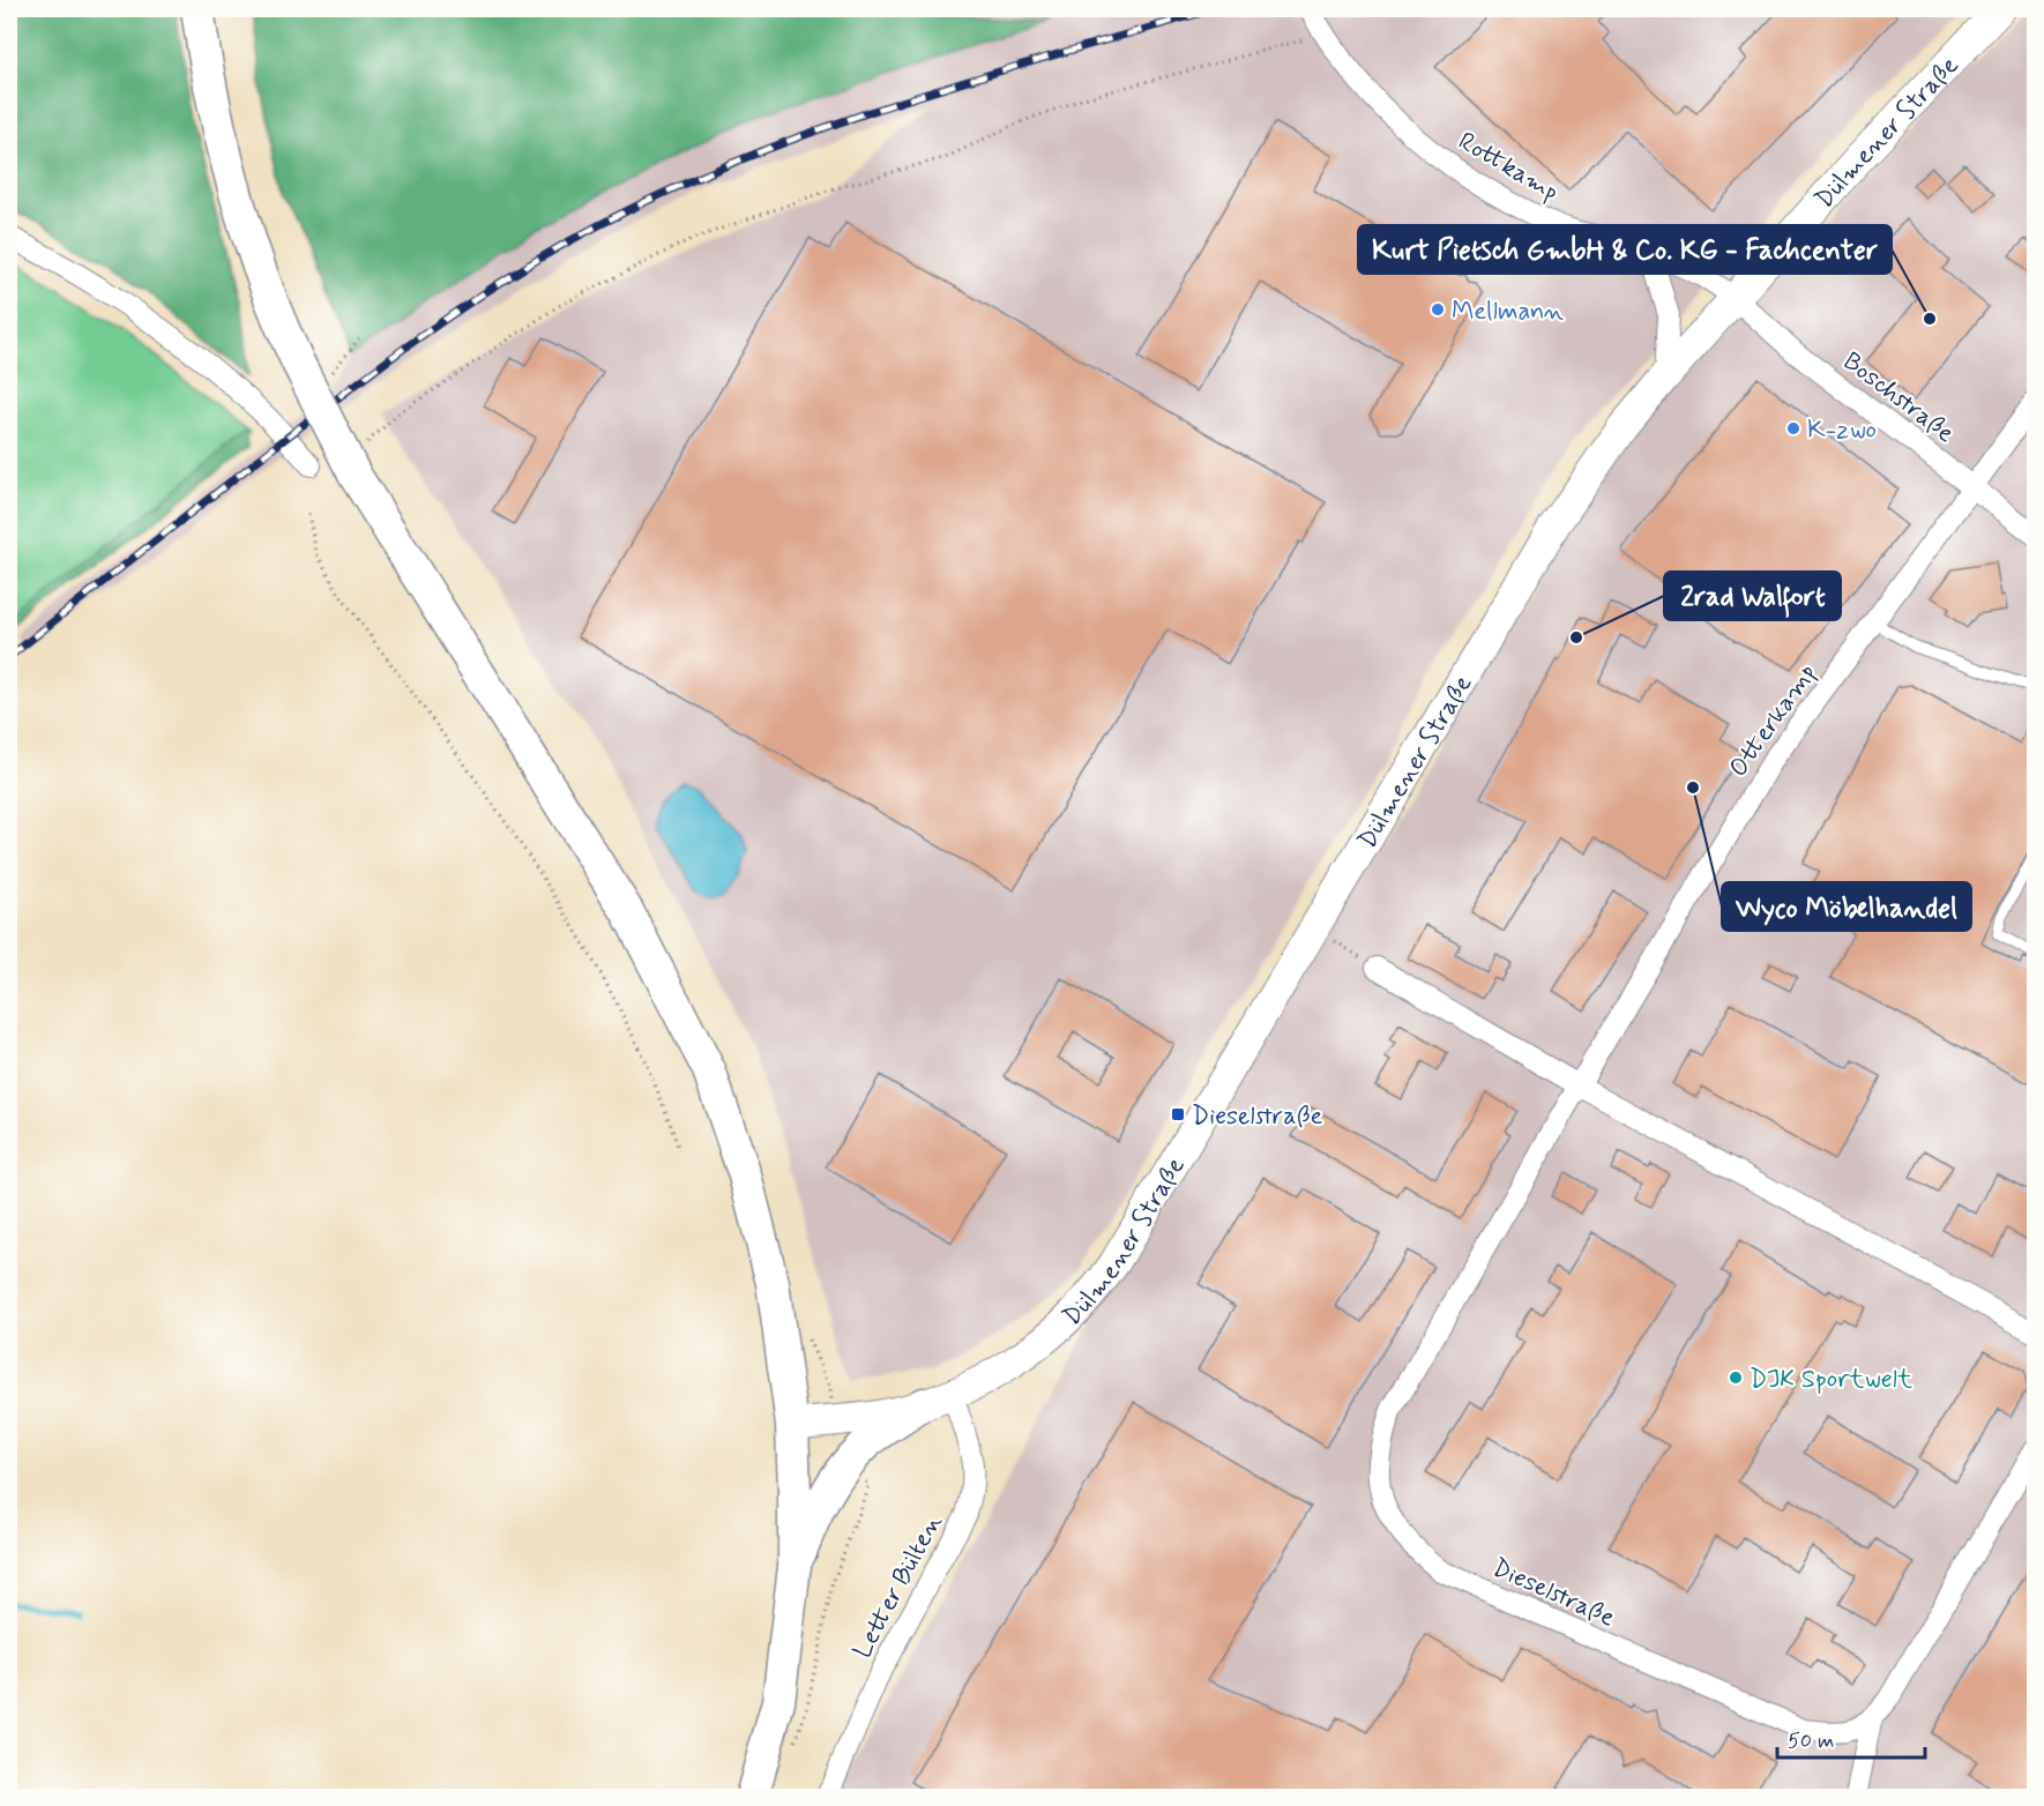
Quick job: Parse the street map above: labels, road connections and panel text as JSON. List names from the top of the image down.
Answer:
{
  "streets": {
    "street": [
      "Dülmener Straße",
      "Rottkamp",
      "Boschstraße",
      "Otterkamp",
      "Letter Bülten",
      "Dieselstraße"
    ]
  },
  "crossings": [
    ["Dülmener Straße", "Rottkamp"],
    ["Dülmener Straße", "Boschstraße"],
    ["Dülmener Straße", "Letter Bülten"],
    ["Rottkamp", "Boschstraße"],
    ["Boschstraße", "Otterkamp"],
    ["Otterkamp", "Dieselstraße"]
  ],
  "places": {
    "other": [
      "Mellmann",
      "Kurt Pietsch GmbH & Co. KG - Fachcenter",
      "K-zwo",
      "2rad Walfort",
      "Wyco Möbelhandel",
      "DJK Sportwelt"
    ],
    "transit": ["Dieselstraße"]
  },
  "scale_bar": "50 m"
}
